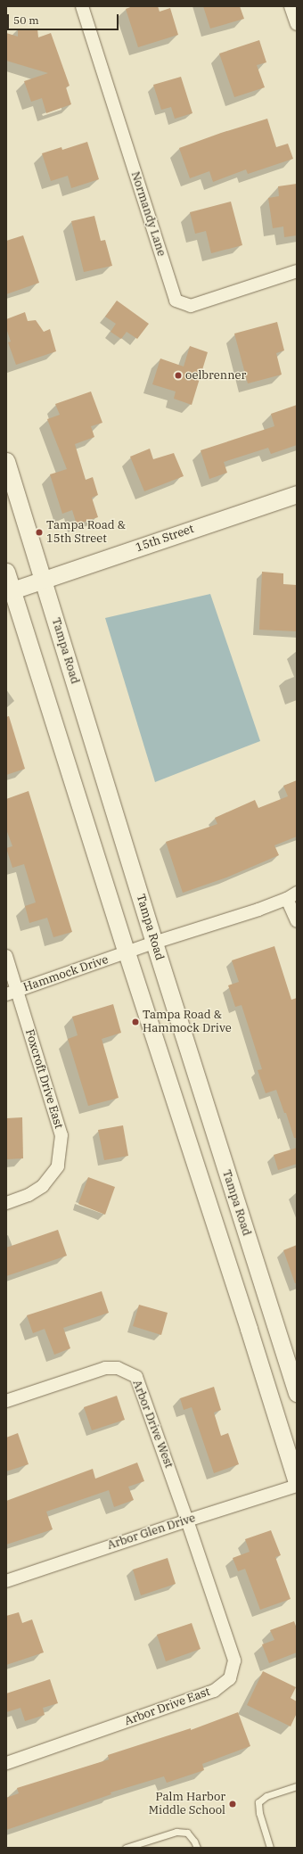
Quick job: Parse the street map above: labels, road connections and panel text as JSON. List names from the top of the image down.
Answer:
{
  "streets": {
    "main road": ["15th Street", "Tampa Road"],
    "street": [
      "Normandy Lane",
      "Hammock Drive",
      "Foxcroft Drive East",
      "Arbor Drive West",
      "Arbor Glen Drive",
      "Arbor Drive East"
    ]
  },
  "crossings": [
    ["15th Street", "Tampa Road"],
    ["Tampa Road", "Hammock Drive"],
    ["Hammock Drive", "Foxcroft Drive East"],
    ["Arbor Drive West", "Arbor Glen Drive"],
    ["Arbor Drive West", "Arbor Drive East"],
    ["Arbor Glen Drive", "Arbor Drive East"]
  ],
  "places": [
    "oelbrenner",
    "Tampa Road & 15th Street",
    "Tampa Road & Hammock Drive",
    "Palm Harbor Middle School"
  ],
  "scale_bar": "50 m"
}
